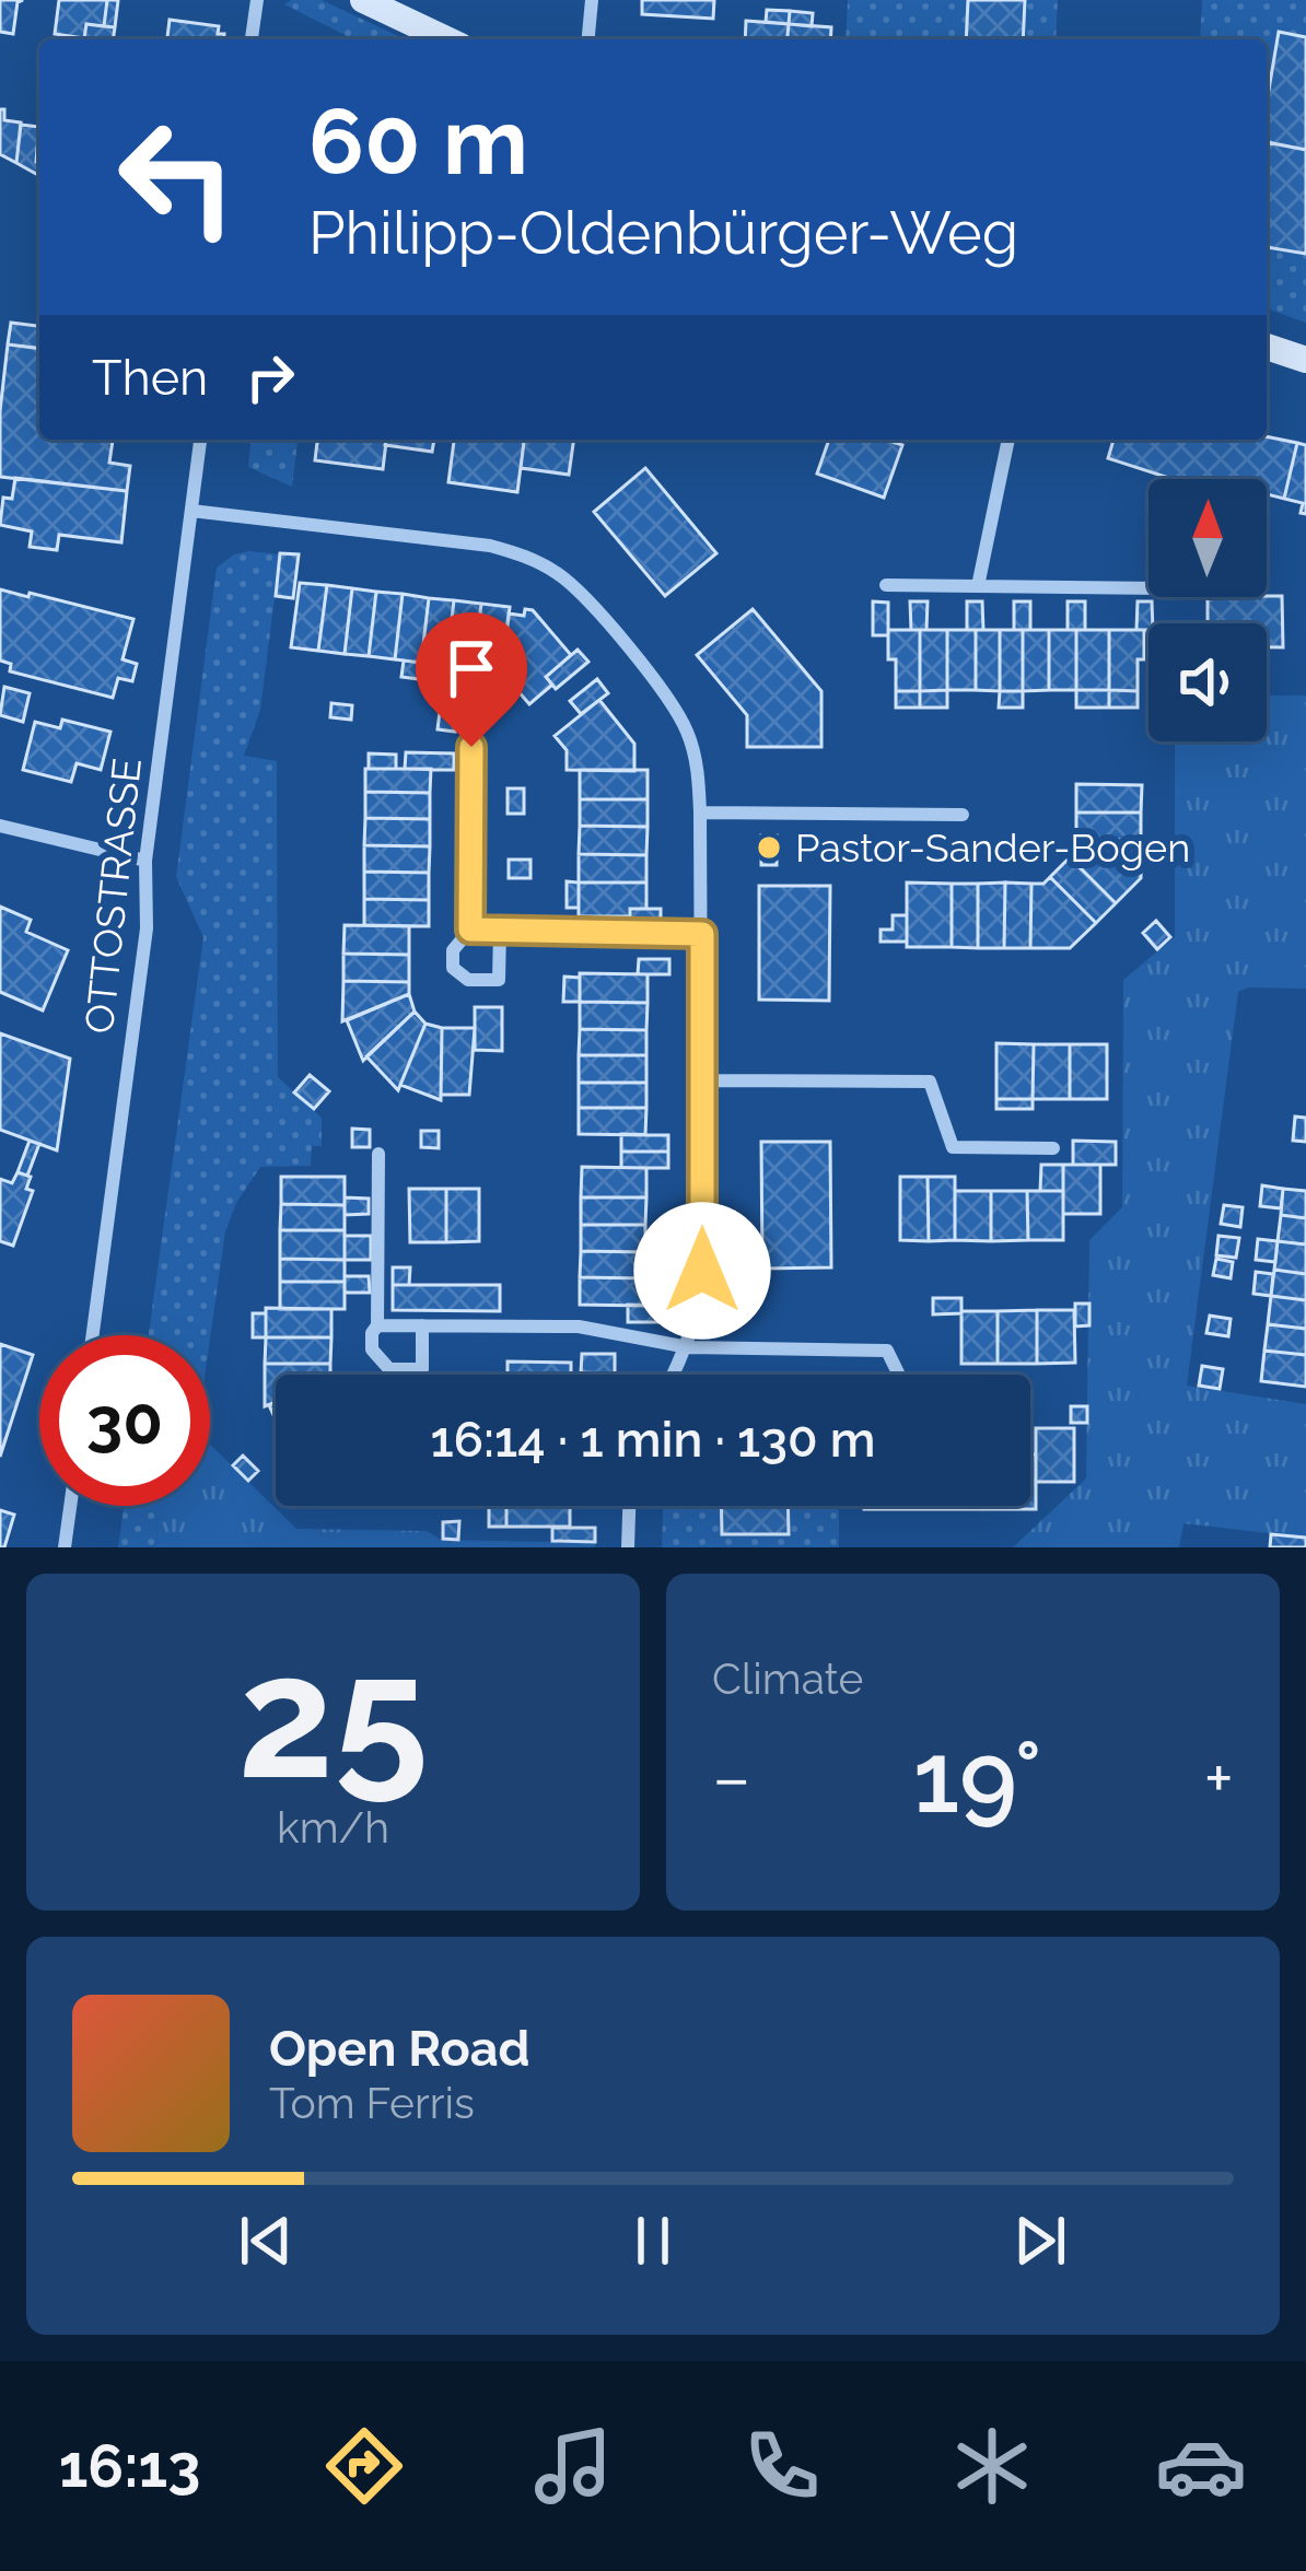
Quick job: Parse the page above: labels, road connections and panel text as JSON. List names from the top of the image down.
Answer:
{
  "streets": {
    "street": ["OTTOSTRASSE"]
  },
  "places": ["Pastor-Sander-Bogen"],
  "north": "top",
  "page": {
    "turn": ["60 m", "Philipp-Oldenbürger-Weg"],
    "then": "Then",
    "limit": "30",
    "trip": "16:14 · 1 min · 130 m",
    "tile": [
      ["25", "km/h"],
      "Climate"
    ],
    "heat": ["−", "19°", "+"],
    "song": ["Open Road", "Tom Ferris"],
    "tabs": "16:13"
  }
}
